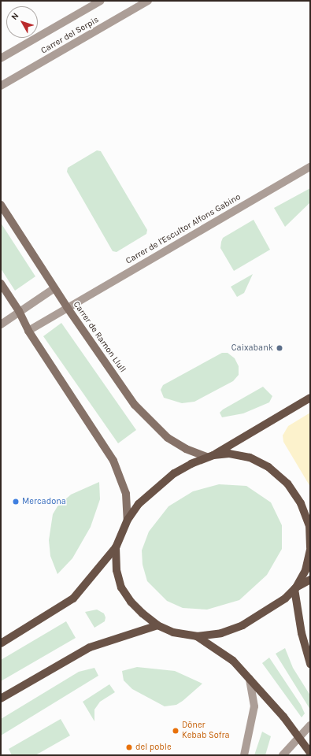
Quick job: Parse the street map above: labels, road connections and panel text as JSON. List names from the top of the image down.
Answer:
{
  "streets": {
    "main road": ["Carrer de Ramon Llull"],
    "street": ["Carrer del Serpis", "Carrer de l'Escultor Alfons Gabino"]
  },
  "crossings": [
    ["Carrer de l'Escultor Alfons Gabino", "Carrer de Ramon Llull"]
  ],
  "places": [
    "Caixabank",
    "Mercadona",
    "Döner Kebab Sofra",
    "del poble"
  ],
  "north": "top left"
}
